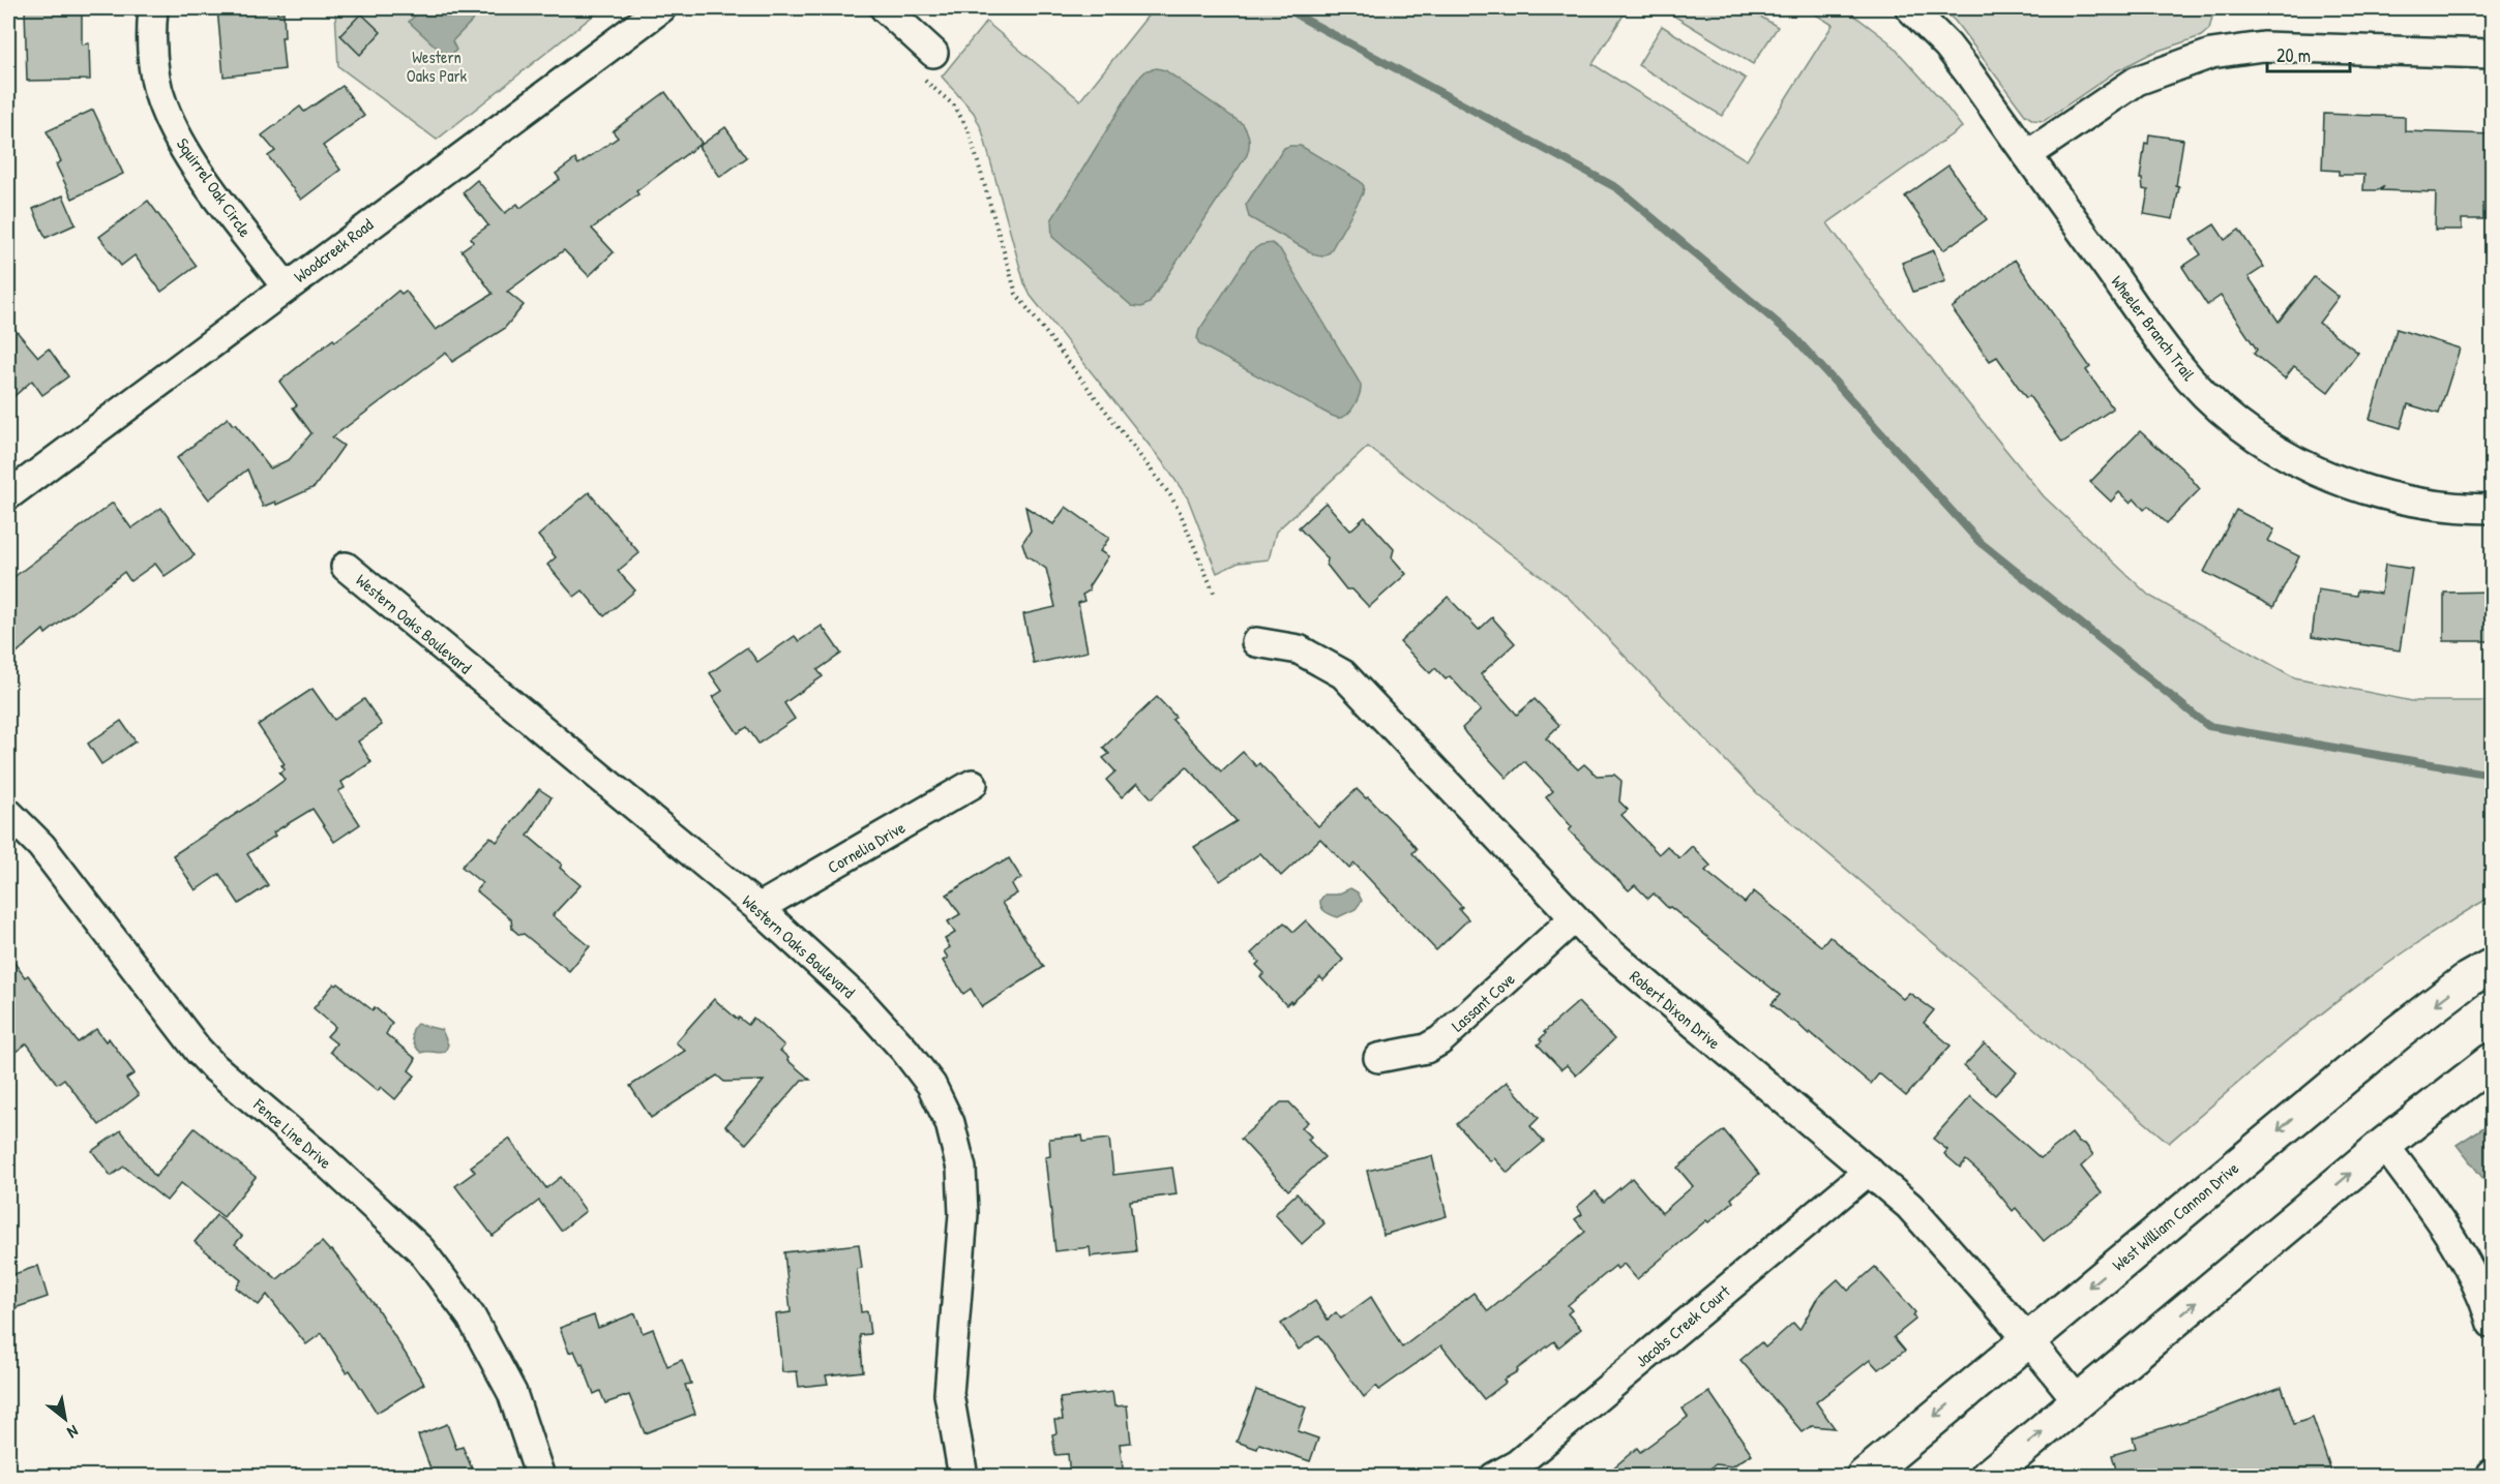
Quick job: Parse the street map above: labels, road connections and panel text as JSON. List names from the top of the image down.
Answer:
{
  "streets": {
    "main road": ["West William Cannon Drive"],
    "street": [
      "Squirrel Oak Circle",
      "Woodcreek Road",
      "Wheeler Branch Trail",
      "Western Oaks Boulevard",
      "Cornelia Drive",
      "Lassant Cove",
      "Robert Dixon Drive",
      "Fence Line Drive",
      "Jacobs Creek Court"
    ]
  },
  "crossings": [
    ["Squirrel Oak Circle", "Woodcreek Road"],
    ["Western Oaks Boulevard", "Cornelia Drive"],
    ["Lassant Cove", "Robert Dixon Drive"],
    ["Robert Dixon Drive", "West William Cannon Drive"],
    ["Robert Dixon Drive", "Jacobs Creek Court"]
  ],
  "parks": ["Western Oaks Park"],
  "scale_bar": "20 m",
  "north": "bottom right"
}
